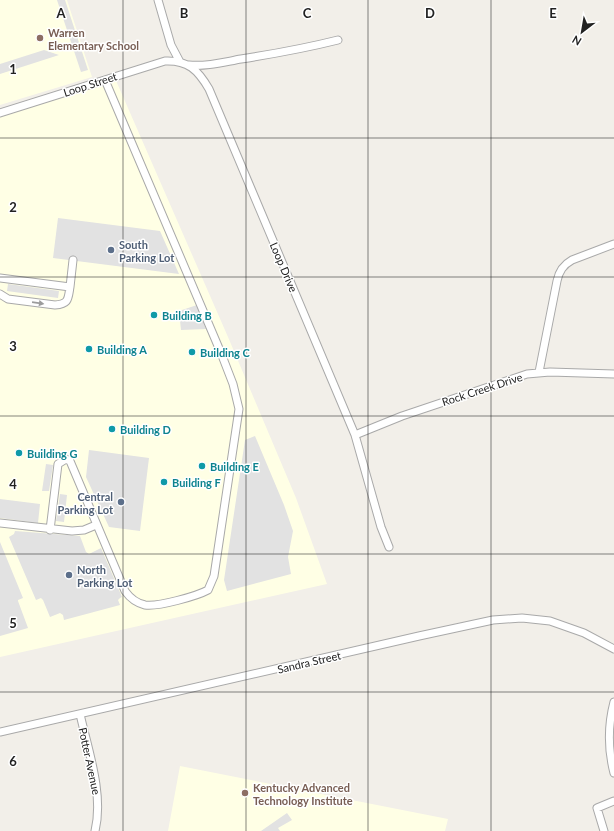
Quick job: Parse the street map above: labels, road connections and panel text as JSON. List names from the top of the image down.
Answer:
{
  "streets": {
    "street": [
      "Loop Street",
      "Loop Drive",
      "Rock Creek Drive",
      "Sandra Street",
      "Potter Avenue"
    ]
  },
  "crossings": [
    ["Loop Street", "Loop Drive"],
    ["Loop Drive", "Rock Creek Drive"],
    ["Sandra Street", "Potter Avenue"]
  ],
  "places": [
    "Warren Elementary School",
    "South Parking Lot",
    "Building B",
    "Building A",
    "Building C",
    "Building D",
    "Building G",
    "Building E",
    "Building F",
    "Central Parking Lot",
    "North Parking Lot",
    "Kentucky Advanced Technology Institute"
  ],
  "north": "bottom left",
  "grid": {
    "columns": [
      "A",
      "B",
      "C",
      "D",
      "E"
    ],
    "rows": [
      "1",
      "2",
      "3",
      "4",
      "5",
      "6"
    ]
  }
}
